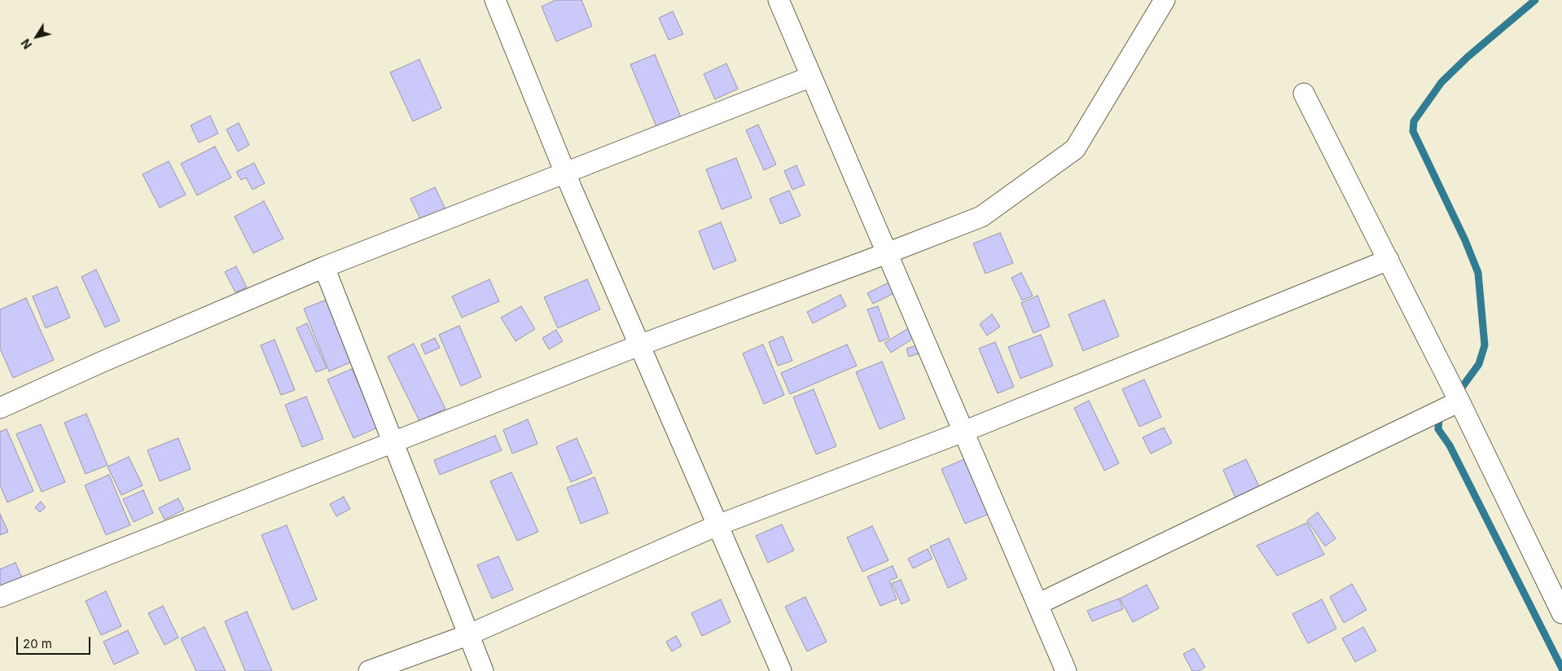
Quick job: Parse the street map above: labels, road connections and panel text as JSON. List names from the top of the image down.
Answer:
{
  "scale_bar": "20 m",
  "north": "bottom left"
}
